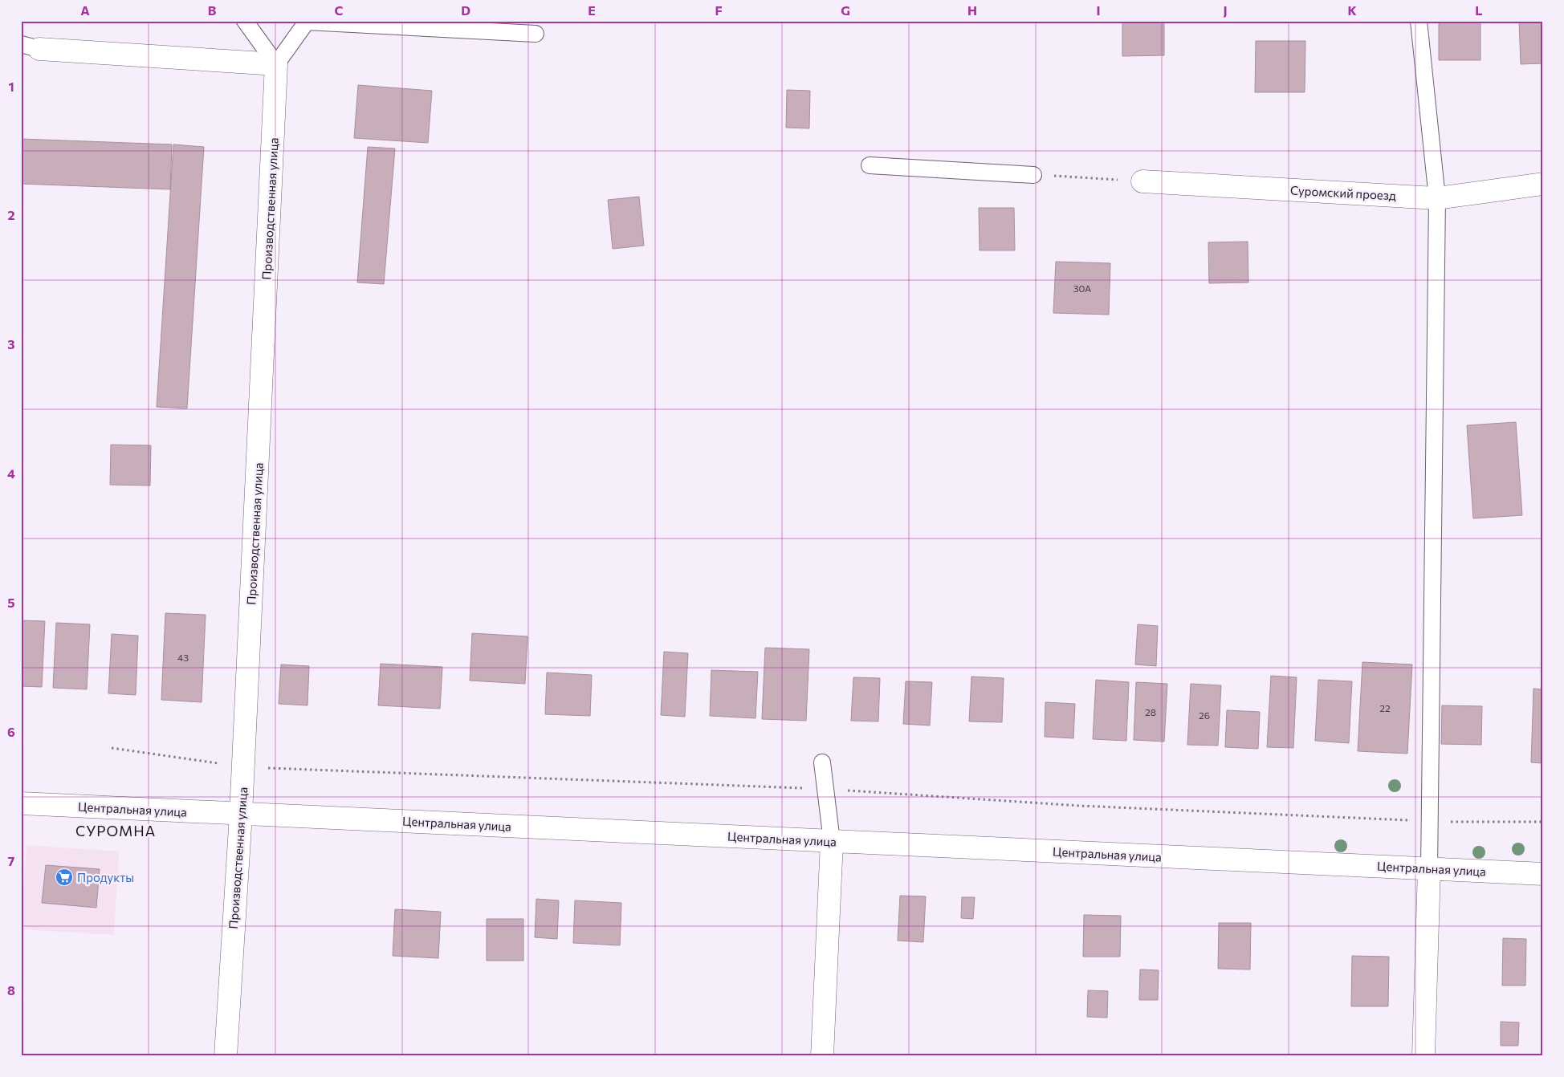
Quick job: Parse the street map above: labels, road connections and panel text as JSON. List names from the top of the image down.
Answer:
{
  "streets": {
    "street": ["Суромский проезд", "Производственная улица", "Центральная улица"]
  },
  "crossings": [
    ["Производственная улица", "Центральная улица"]
  ],
  "districts": ["СУРОМНА"],
  "places": {
    "supermarket": ["Продукты"]
  },
  "house_numbers": [
    "30А",
    "43",
    "22",
    "28",
    "26"
  ],
  "grid": {
    "columns": [
      "A",
      "B",
      "C",
      "D",
      "E",
      "F",
      "G",
      "H",
      "I",
      "J",
      "K",
      "L"
    ],
    "rows": [
      "1",
      "2",
      "3",
      "4",
      "5",
      "6",
      "7",
      "8"
    ]
  }
}
